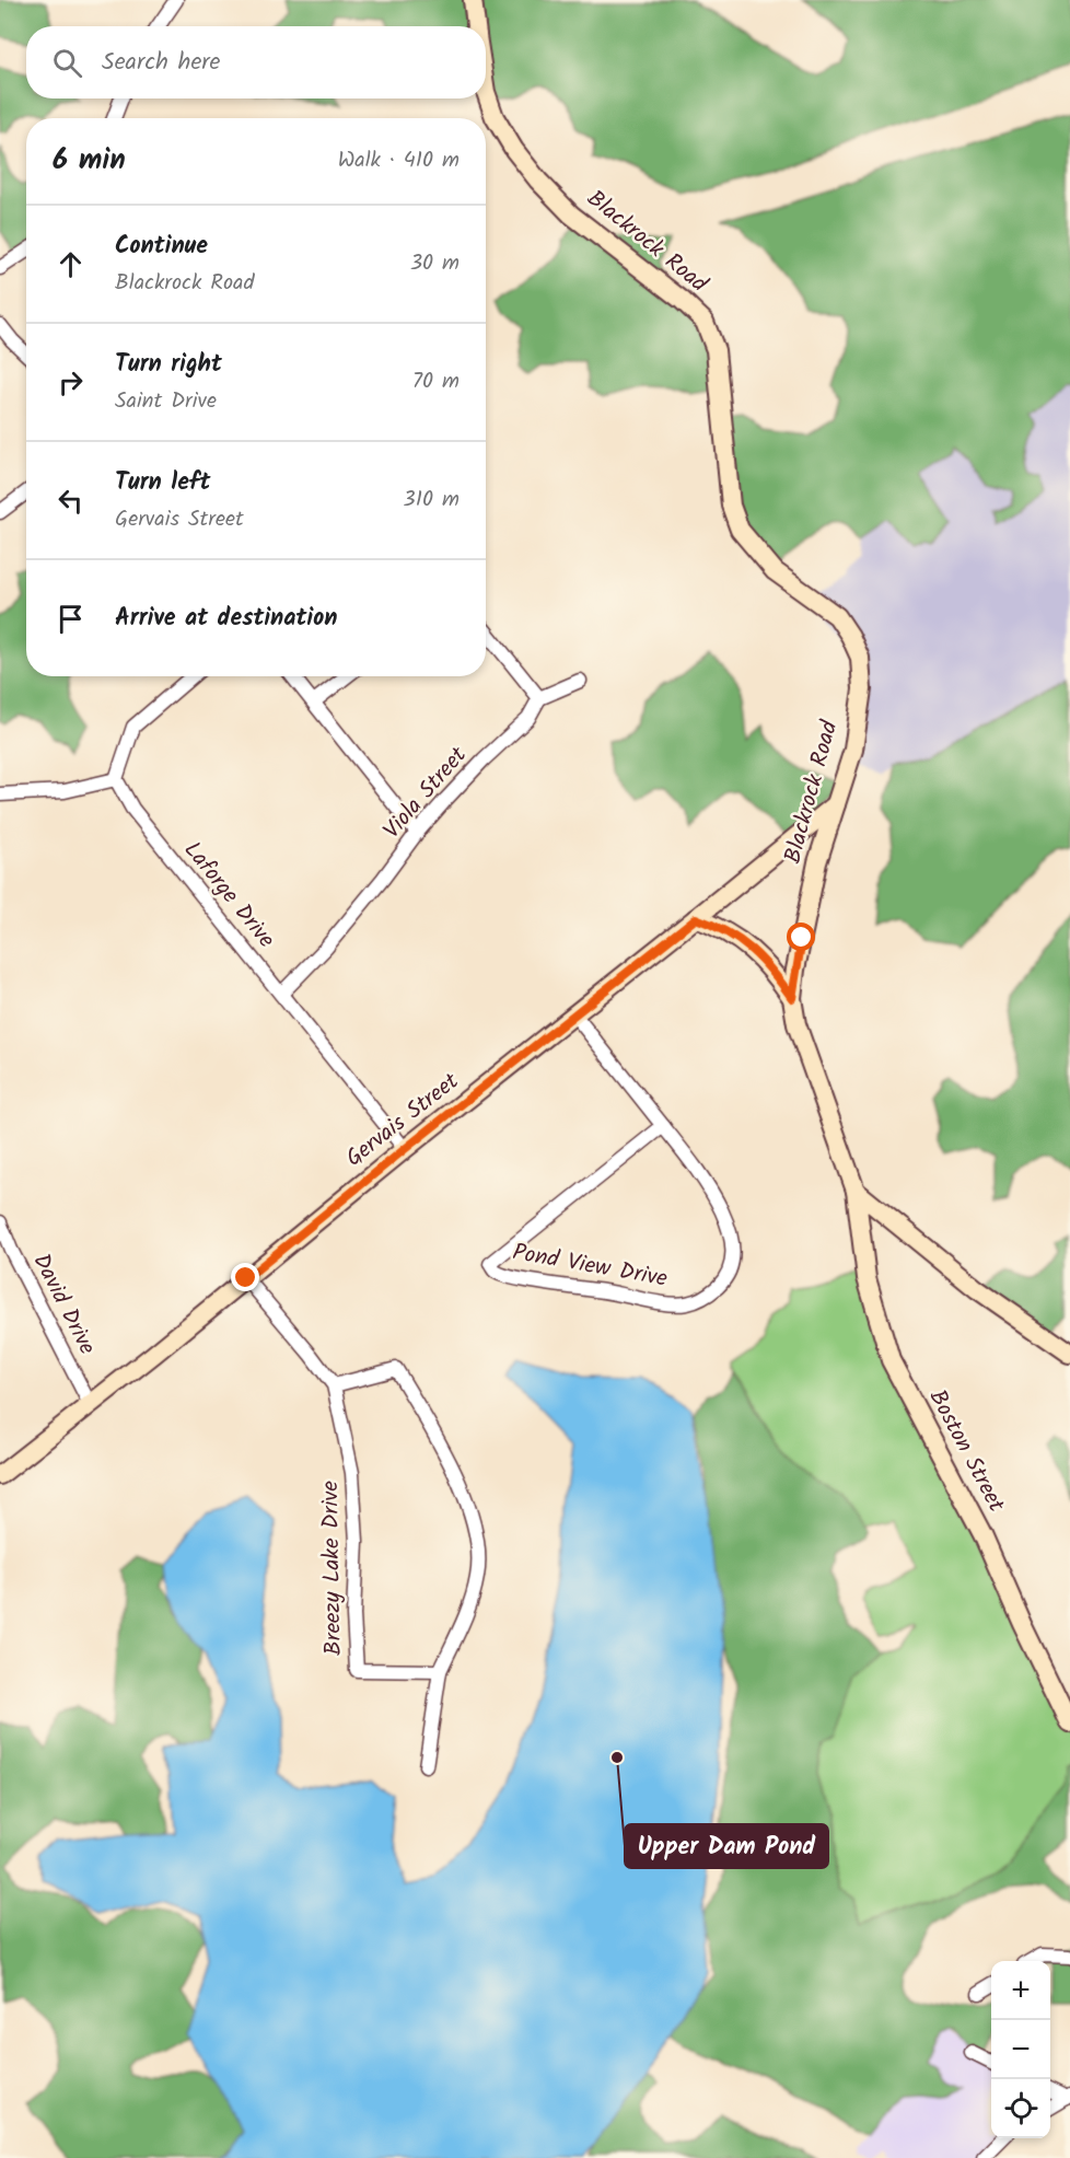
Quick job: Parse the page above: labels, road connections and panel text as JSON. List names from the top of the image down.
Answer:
{
  "streets": {
    "street": [
      "Blackrock Road",
      "Viola Street",
      "Laforge Drive",
      "Gervais Street",
      "Pond View Drive",
      "David Drive",
      "Boston Street",
      "Breezy Lake Drive"
    ]
  },
  "crossings": [
    ["Blackrock Road", "Gervais Street"],
    ["Blackrock Road", "Boston Street"],
    ["Viola Street", "Laforge Drive"],
    ["Laforge Drive", "Gervais Street"],
    ["Gervais Street", "Pond View Drive"],
    ["Gervais Street", "David Drive"],
    ["Gervais Street", "Breezy Lake Drive"]
  ],
  "places": ["Upper Dam Pond"],
  "page": {
    "search": "Search here",
    "heading": ["6 min", "Walk · 410 m"],
    "list": [
      ["Continue", "Blackrock Road", "30 m"],
      ["Turn right", "Saint Drive", "70 m"],
      ["Turn left", "Gervais Street", "310 m"],
      "Arrive at destination"
    ],
    "map_buttons": ["+", "−"]
  }
}
